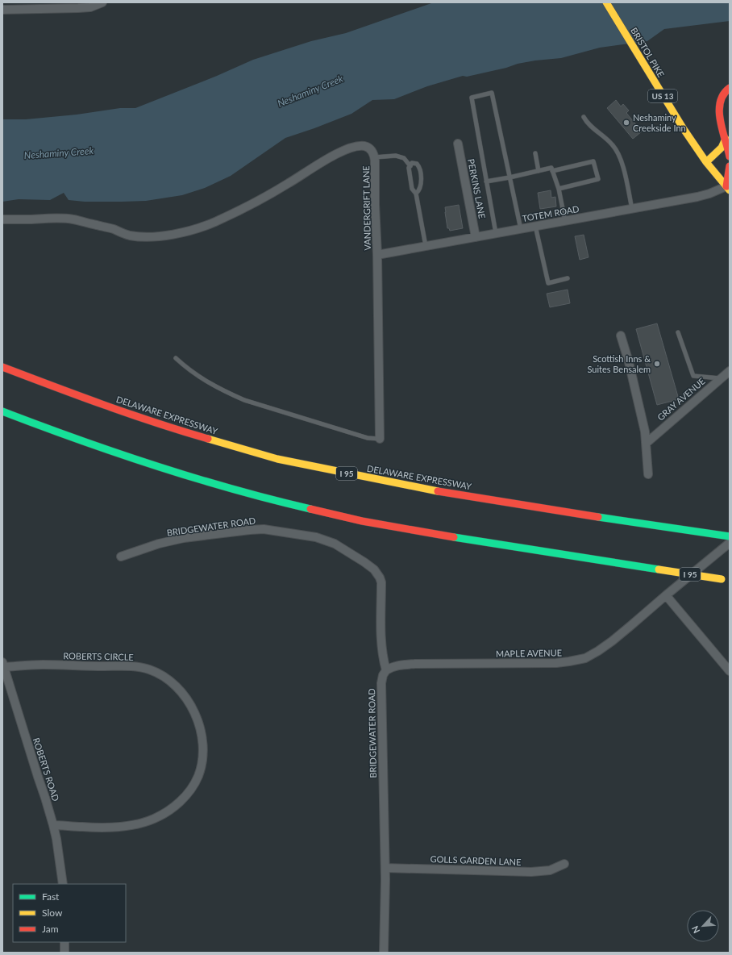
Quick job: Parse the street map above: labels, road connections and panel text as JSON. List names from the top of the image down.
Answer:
{
  "streets": {
    "main road": [
      "BRISTOL PIKE",
      "US 13",
      "DELAWARE EXPRESSWAY",
      "I 95"
    ],
    "street": [
      "PERKINS LANE",
      "VANDERGRIFT LANE",
      "TOTEM ROAD",
      "GRAY AVENUE",
      "BRIDGEWATER ROAD",
      "MAPLE AVENUE",
      "ROBERTS CIRCLE",
      "ROBERTS ROAD",
      "GOLLS GARDEN LANE"
    ]
  },
  "crossings": [
    ["BRISTOL PIKE", "TOTEM ROAD"],
    ["PERKINS LANE", "TOTEM ROAD"],
    ["VANDERGRIFT LANE", "TOTEM ROAD"],
    ["BRIDGEWATER ROAD", "MAPLE AVENUE"],
    ["BRIDGEWATER ROAD", "GOLLS GARDEN LANE"],
    ["ROBERTS CIRCLE", "ROBERTS ROAD"]
  ],
  "water": ["Neshaminy Creek"],
  "places": ["Neshaminy Creekside Inn", "Scottish Inns & Suites Bensalem"],
  "legend": ["Fast", "Slow", "Jam"],
  "north": "bottom left"
}
